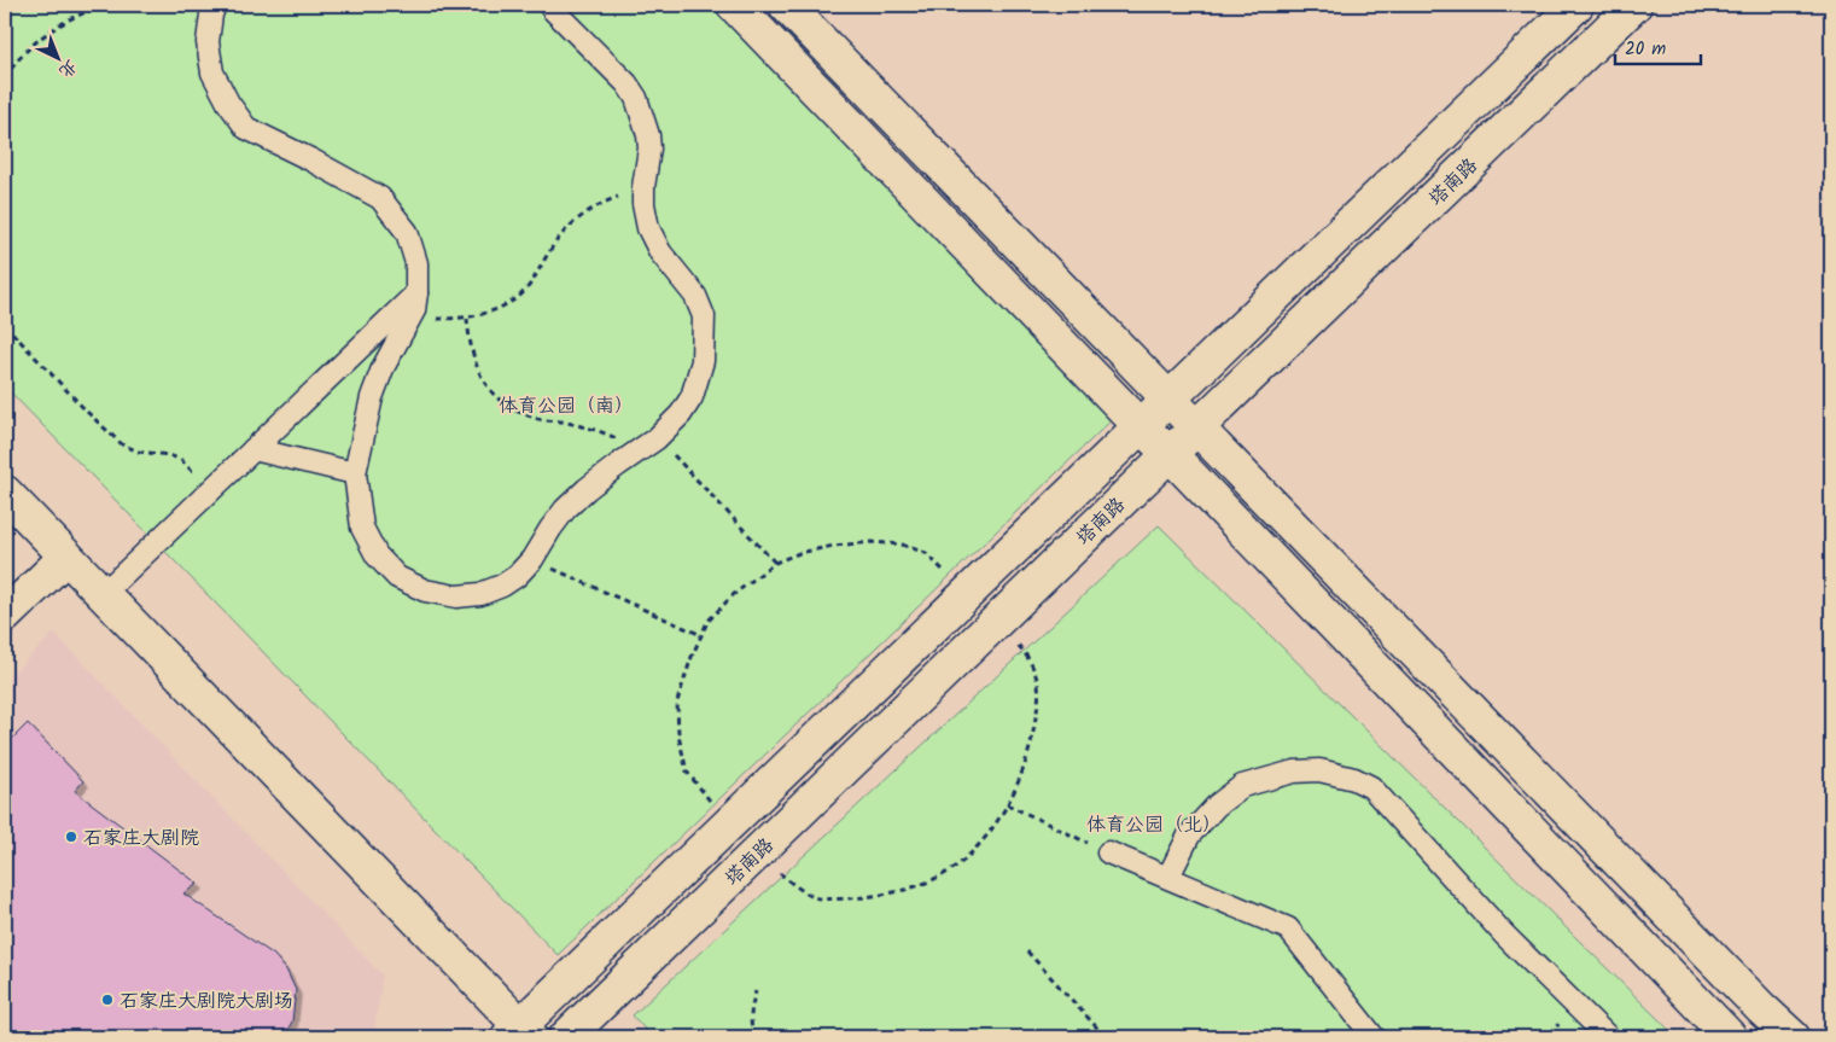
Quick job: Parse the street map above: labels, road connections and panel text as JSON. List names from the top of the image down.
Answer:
{
  "streets": {
    "main road": ["塔南路"]
  },
  "parks": ["体育公园（南）", "体育公园（北）"],
  "places": ["石家庄大剧院", "石家庄大剧院大剧场"],
  "scale_bar": "20 m",
  "north": "bottom right"
}
